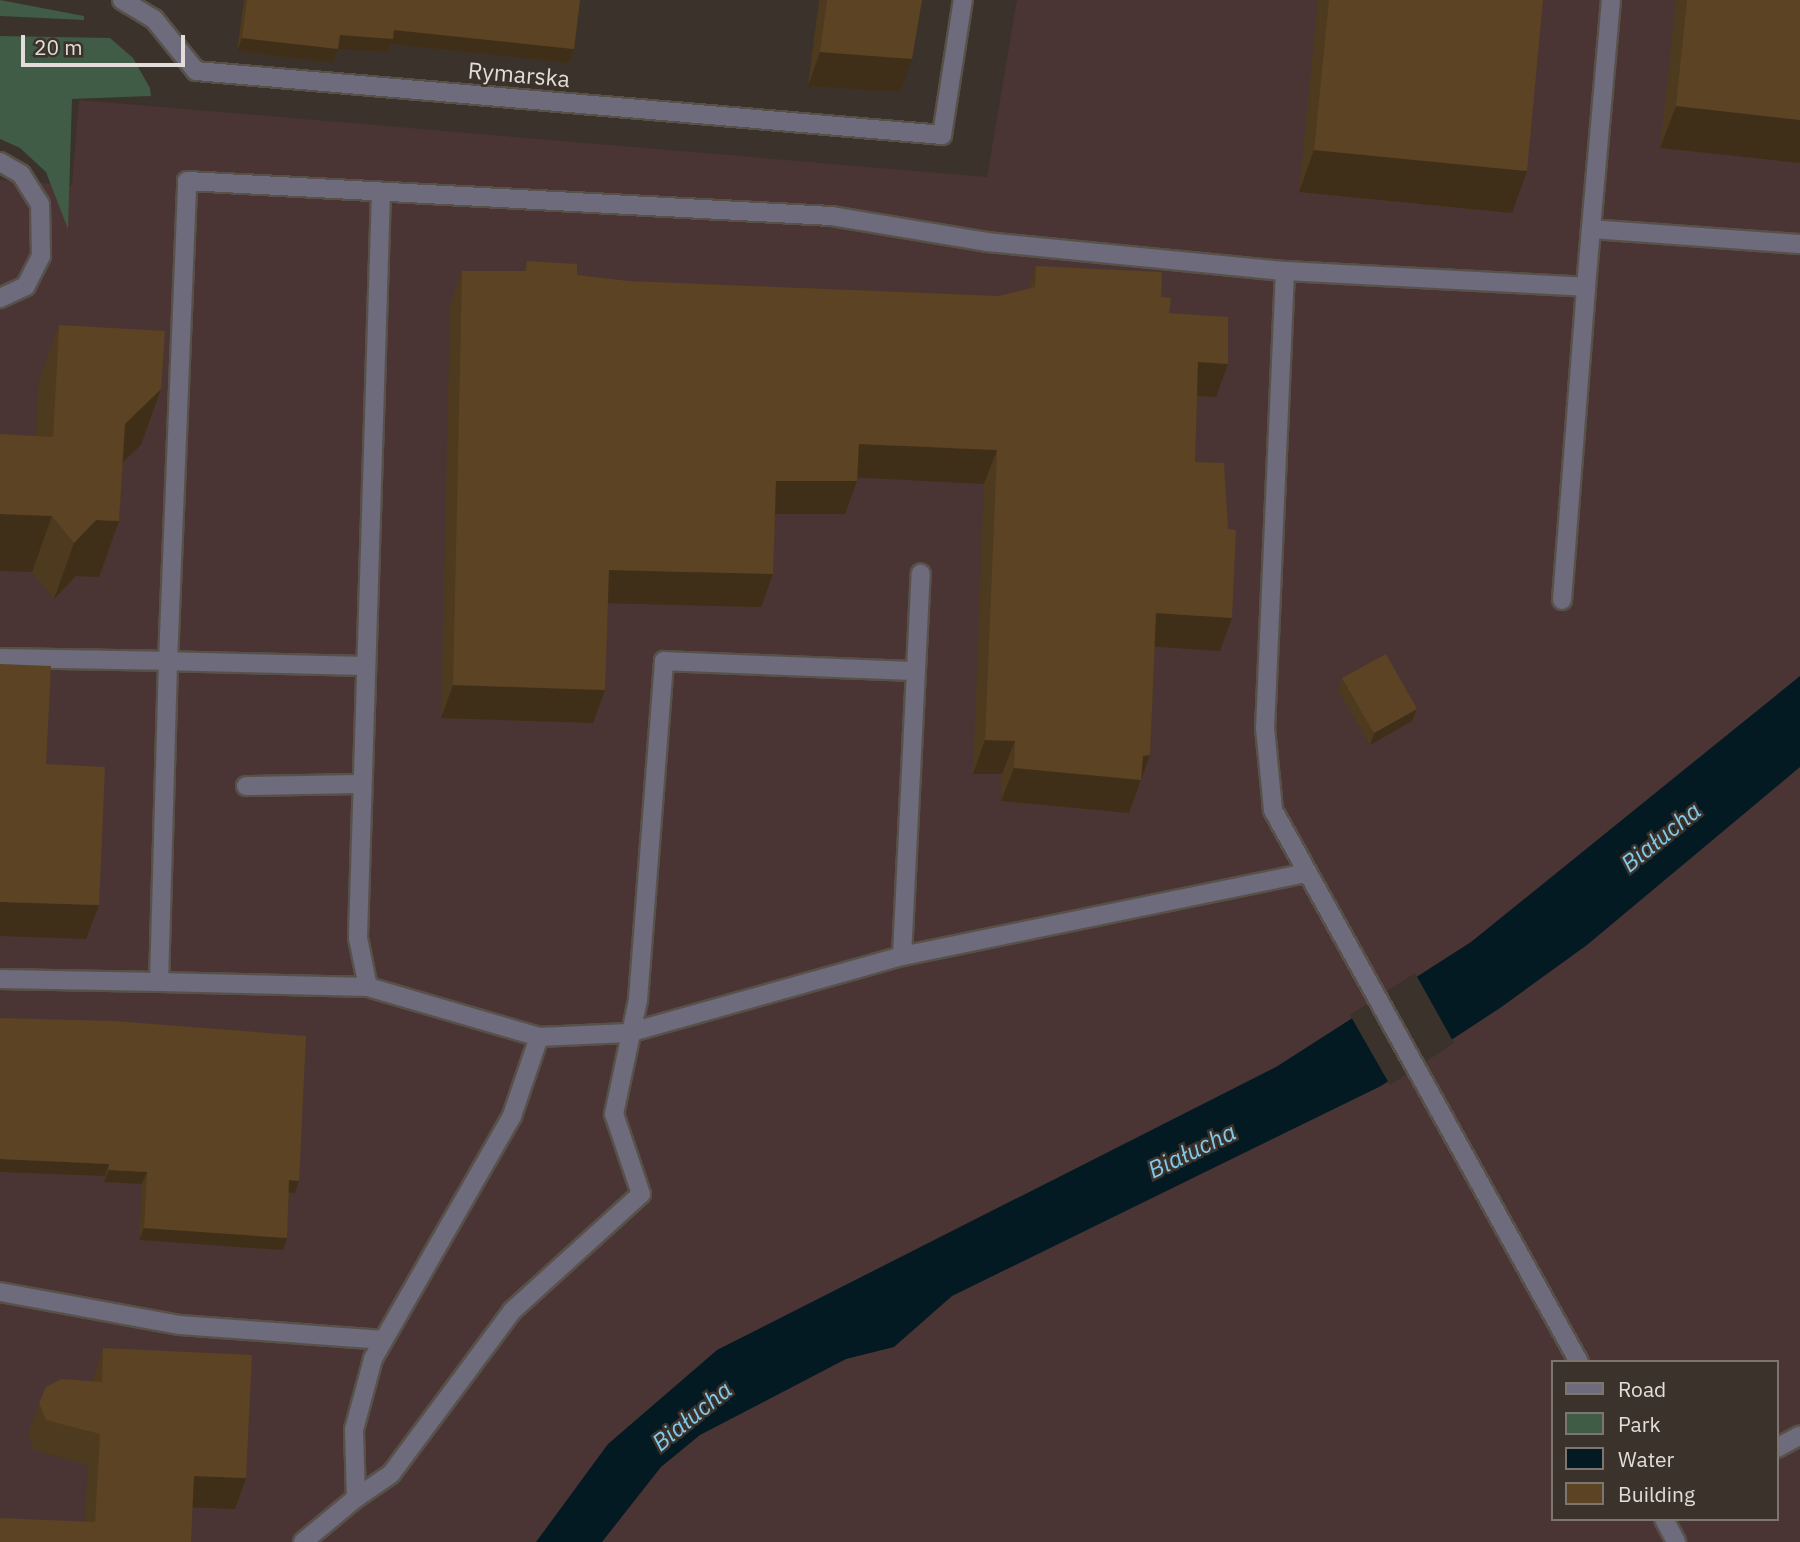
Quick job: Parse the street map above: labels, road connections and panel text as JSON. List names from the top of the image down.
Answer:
{
  "streets": {
    "lane": ["Rymarska"]
  },
  "water": ["Białucha"],
  "legend": [
    "Road",
    "Park",
    "Water",
    "Building"
  ],
  "scale_bar": "20 m"
}
